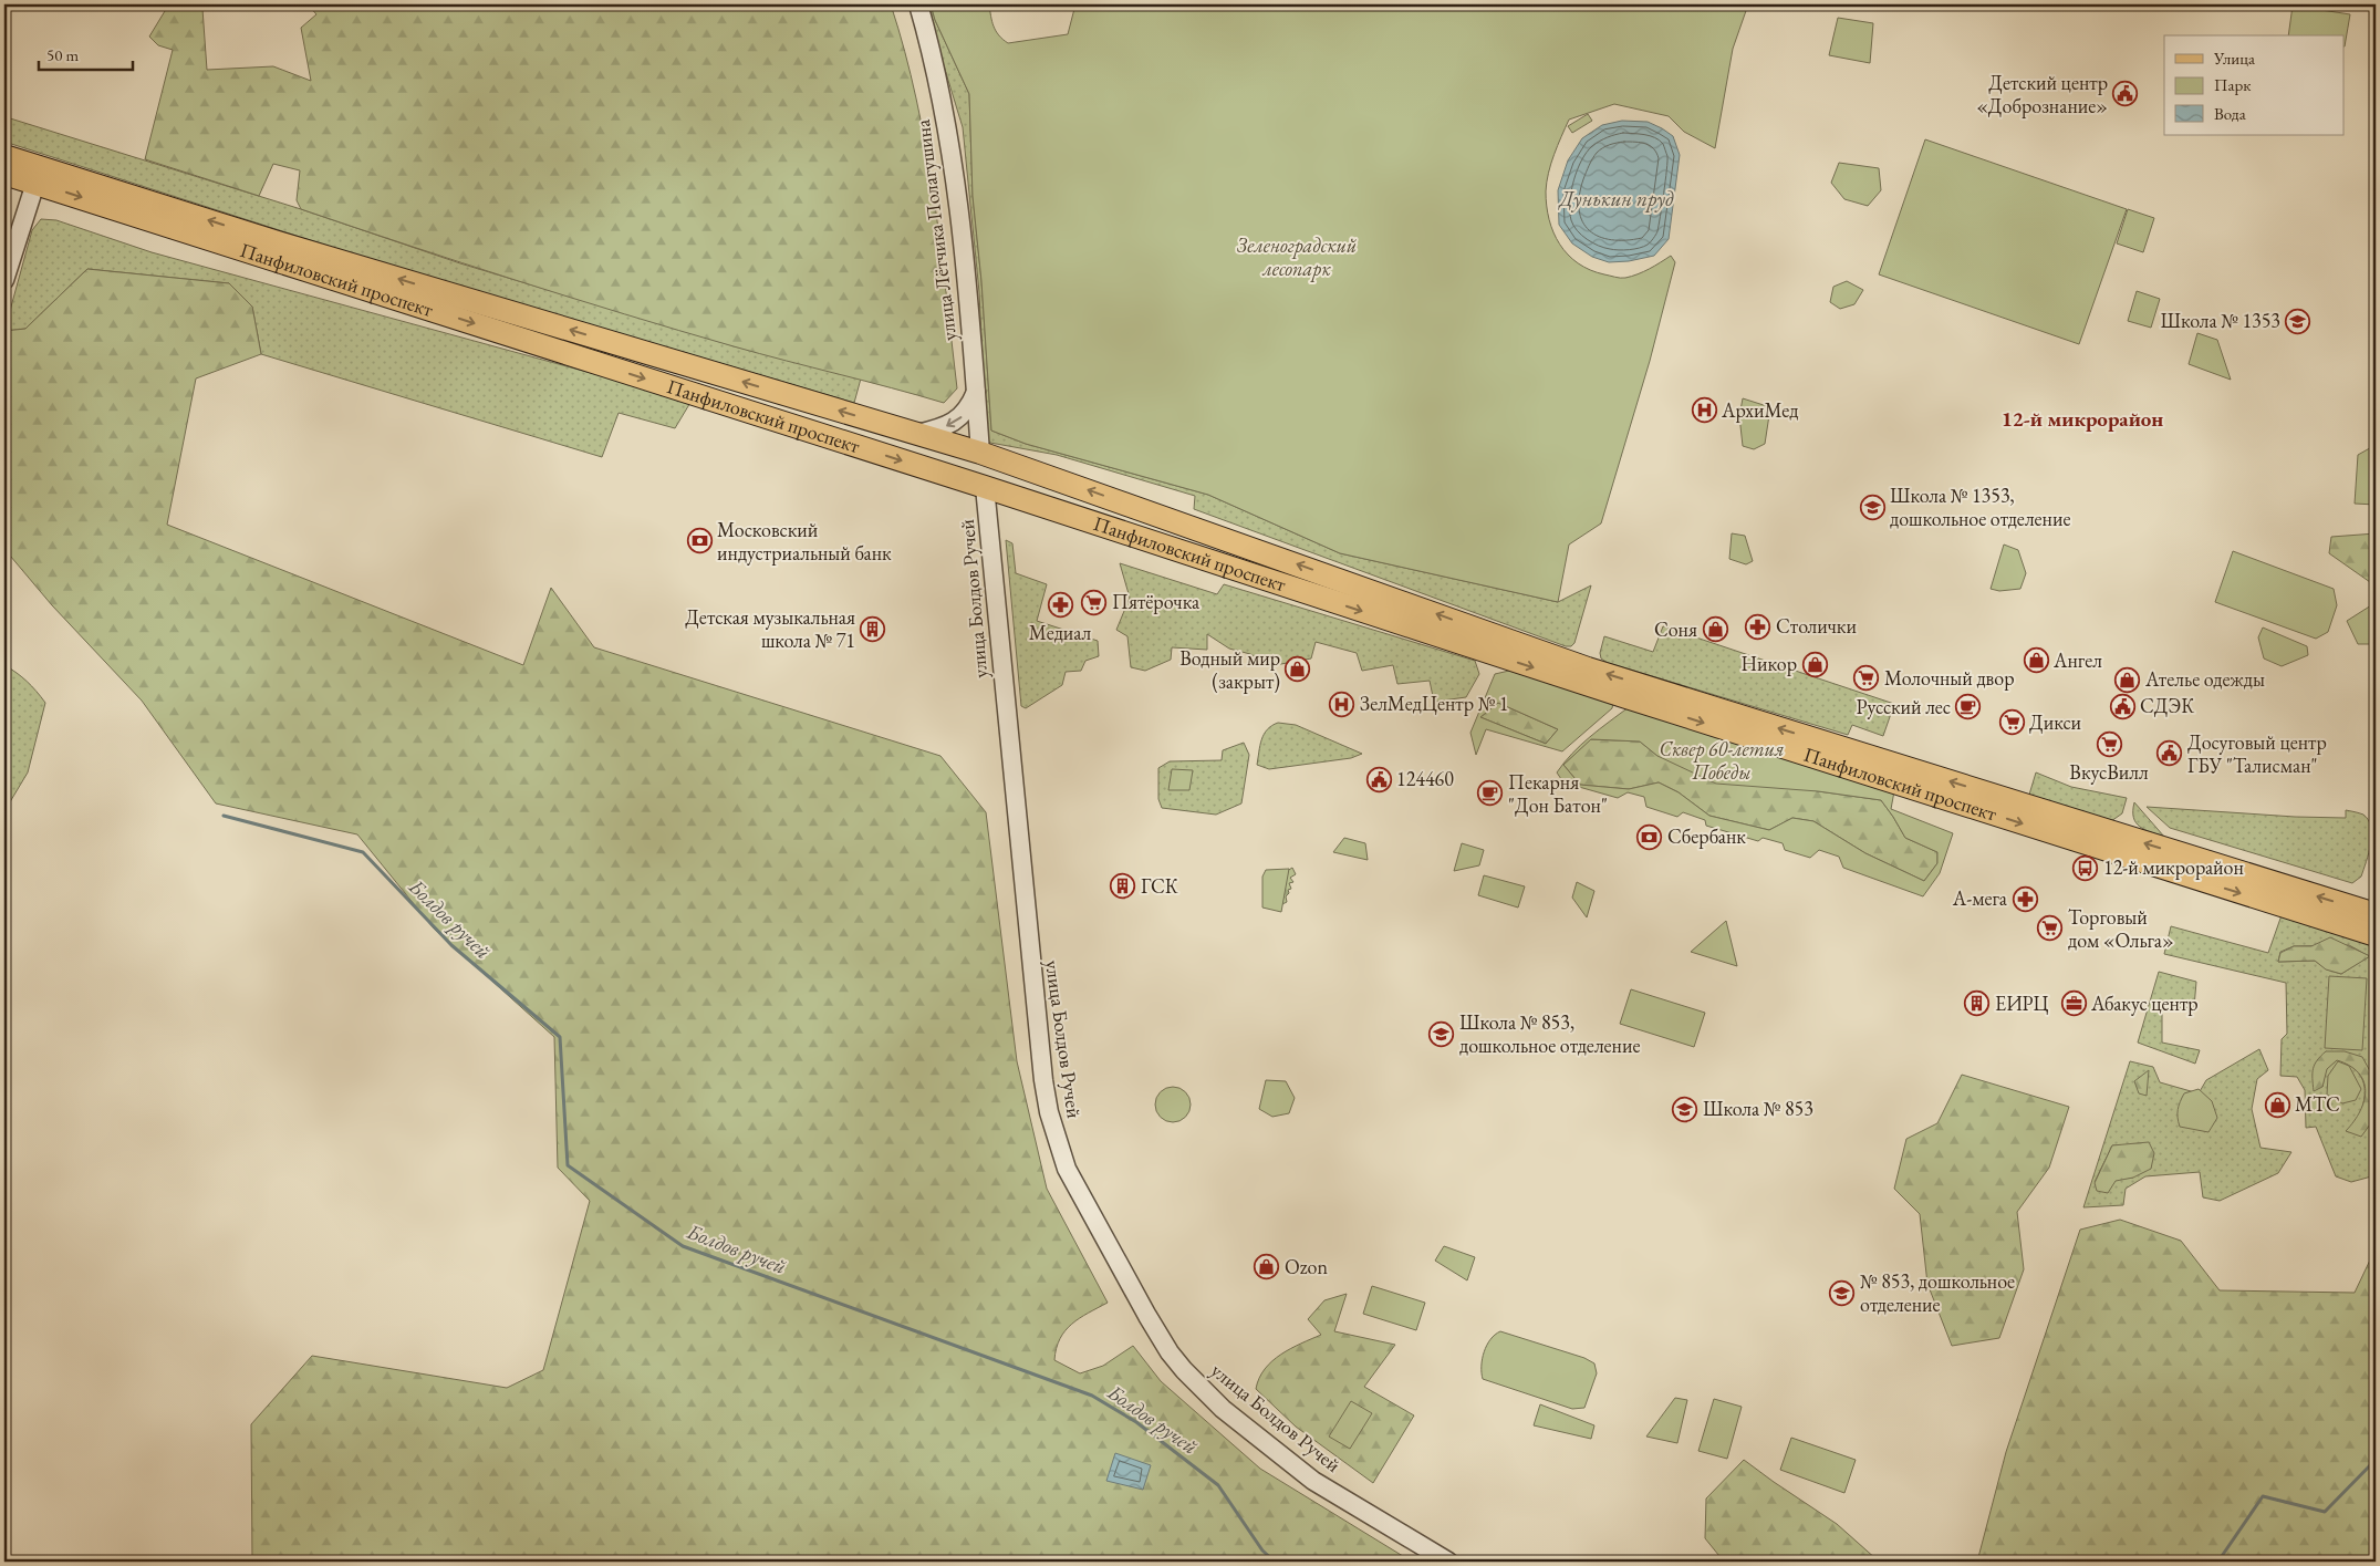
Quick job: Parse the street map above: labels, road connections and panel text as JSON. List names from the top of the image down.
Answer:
{
  "streets": {
    "main road": ["Панфиловский проспект"],
    "street": ["улица Лётчика Полагушина", "улица Болдов Ручей"]
  },
  "crossings": [
    ["улица Лётчика Полагушина", "Панфиловский проспект"],
    ["Панфиловский проспект", "улица Болдов Ручей"]
  ],
  "districts": ["12-й микрорайон"],
  "water": ["Дунькин пруд", "Болдов ручей"],
  "parks": ["Зеленоградский лесопарк", "Сквер 60-летия Победы"],
  "places": {
    "public building": [
      "Детский центр «Добрознание»",
      "СДЭК",
      "Досуговый центр ГБУ \"Талисман\"",
      "124460"
    ],
    "school or university": [
      "Школа № 1353",
      "Школа № 1353, дошкольное отделение",
      "Школа № 853, дошкольное отделение",
      "Школа № 853",
      "№ 853, дошкольное отделение"
    ],
    "hospital": ["АрхиМед", "ЗелМедЦентр № 1"],
    "bank": ["Московский индустриальный банк", "Сбербанк"],
    "supermarket": [
      "Пятёрочка",
      "Молочный двор",
      "Дикси",
      "ВкусВилл",
      "Торговый дом «Ольга»"
    ],
    "pharmacy": ["Медиал", "Столички", "А-мега"],
    "building": ["Детская музыкальная школа № 71", "ГСК", "ЕИРЦ"],
    "shop": [
      "Соня",
      "Ангел",
      "Никор",
      "Водный мир (закрыт)",
      "Ателье одежды",
      "МТС",
      "Ozon"
    ],
    "cafe": ["Русский лес", "Пекарня \"Дон Батон\""],
    "bus stop": ["12-й микрорайон"],
    "office": ["Абакус центр"]
  },
  "legend": ["Улица", "Парк", "Вода"],
  "scale_bar": "50 m"
}
